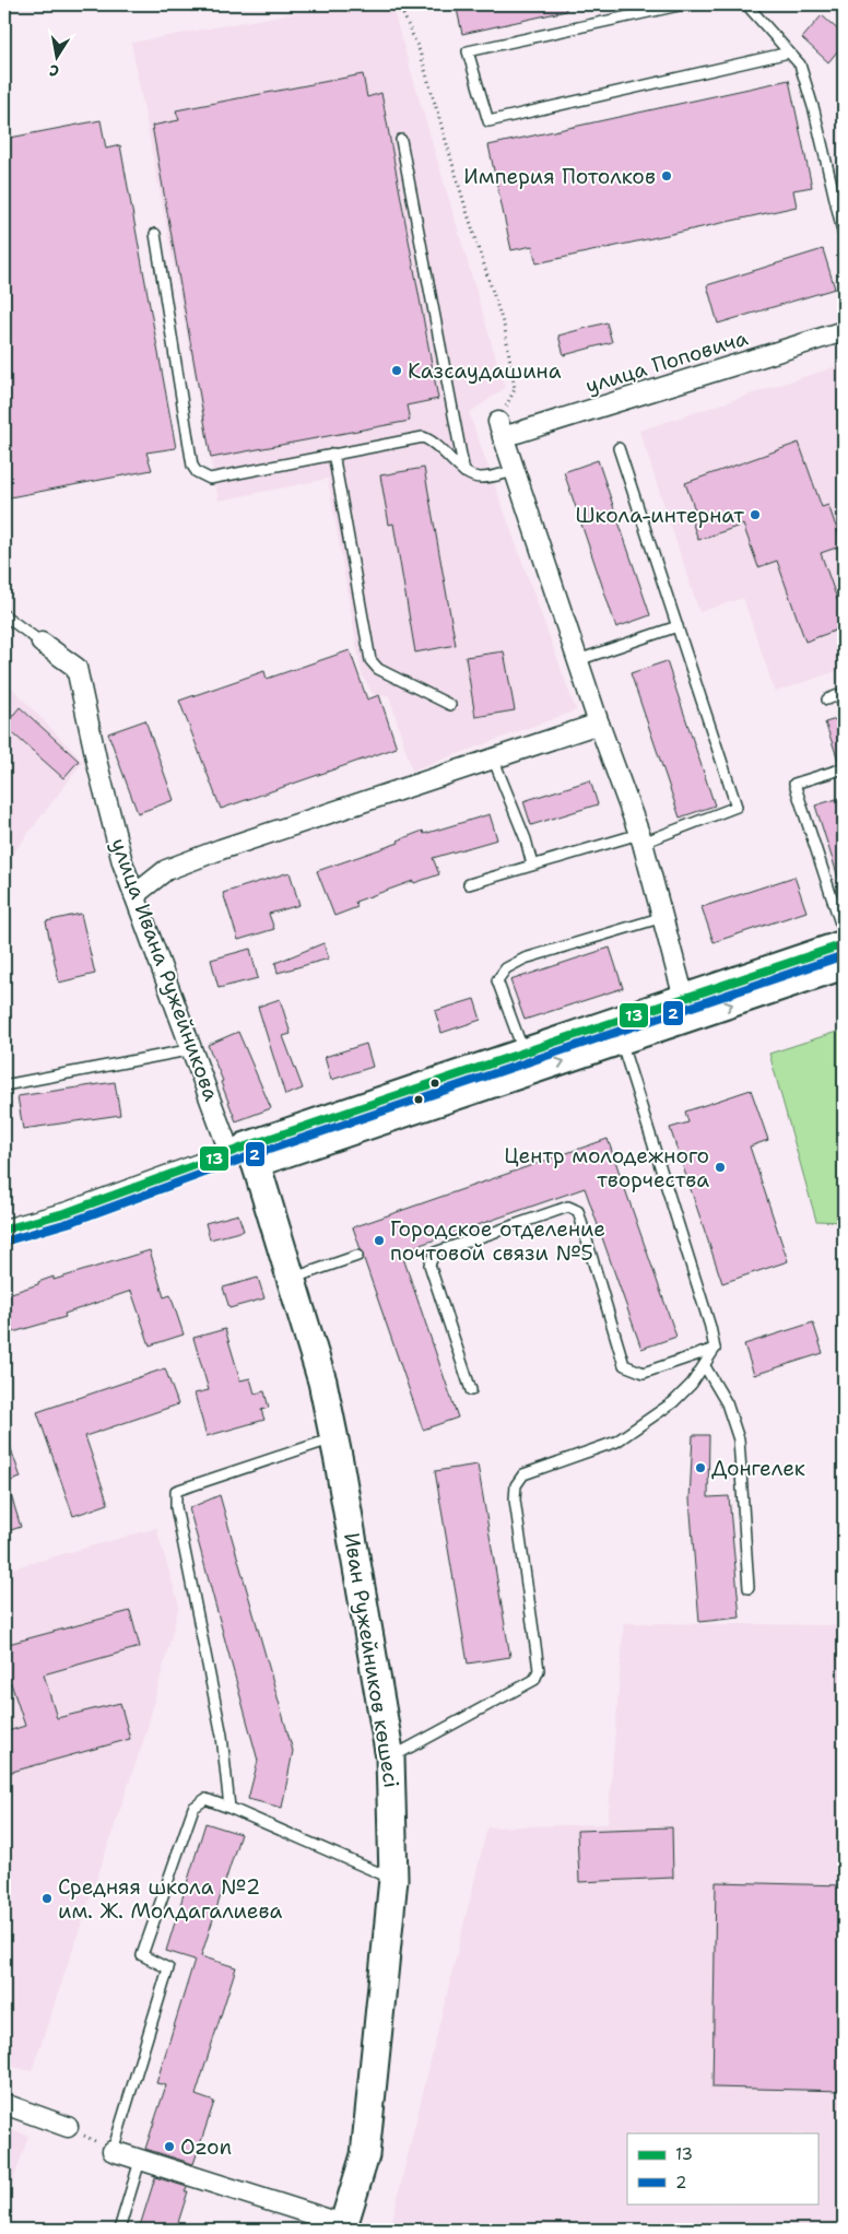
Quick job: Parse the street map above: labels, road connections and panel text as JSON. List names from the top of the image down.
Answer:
{
  "streets": {
    "main road": ["Иван Ружейников көшесі"],
    "street": ["улица Поповича", "улица Ивана Ружейникова"]
  },
  "crossings": [
    ["улица Ивана Ружейникова", "Иван Ружейников көшесі"]
  ],
  "places": [
    "Империя Потолков",
    "Казсаудашина",
    "Школа-интернат",
    "Центр молодежного творчества",
    "Городское отделение почтовой связи №5",
    "Донгелек",
    "Средняя школа №2 им. Ж. Молдагалиева",
    "Ozon"
  ],
  "lines": ["transit line 13", "transit line 2"],
  "legend": ["13", "2"],
  "north": "bottom"
}
